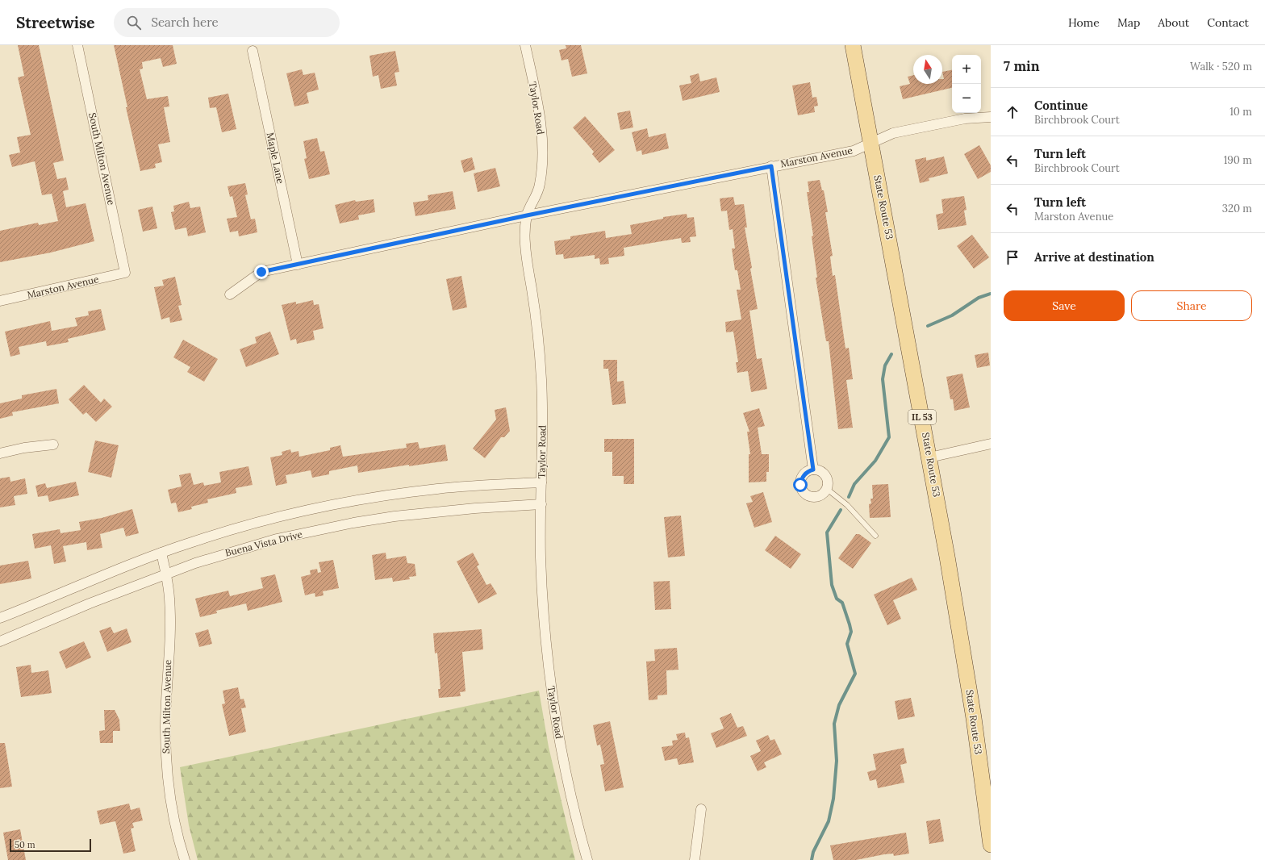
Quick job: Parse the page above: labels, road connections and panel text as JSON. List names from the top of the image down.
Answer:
{
  "streets": {
    "main road": ["State Route 53", "IL 53"],
    "street": [
      "Taylor Road",
      "Marston Avenue",
      "Maple Lane",
      "South Milton Avenue",
      "Buena Vista Drive"
    ]
  },
  "crossings": [
    ["Taylor Road", "Marston Avenue"],
    ["Taylor Road", "Buena Vista Drive"],
    ["Marston Avenue", "Maple Lane"],
    ["Marston Avenue", "South Milton Avenue"],
    ["Marston Avenue", "State Route 53"],
    ["South Milton Avenue", "Buena Vista Drive"]
  ],
  "scale_bar": "50 m",
  "north": "top",
  "page": {
    "header": "Streetwise",
    "search": "Search here",
    "nav": [
      "Home",
      "Map",
      "About",
      "Contact"
    ],
    "heading": ["7 min", "Walk · 520 m"],
    "map_buttons": ["+", "−"],
    "list": [
      ["Continue", "Birchbrook Court", "10 m"],
      ["Turn left", "Birchbrook Court", "190 m"],
      ["Turn left", "Marston Avenue", "320 m"],
      "Arrive at destination"
    ],
    "buttons": ["Save", "Share"],
    "scale": "50 m"
  }
}
